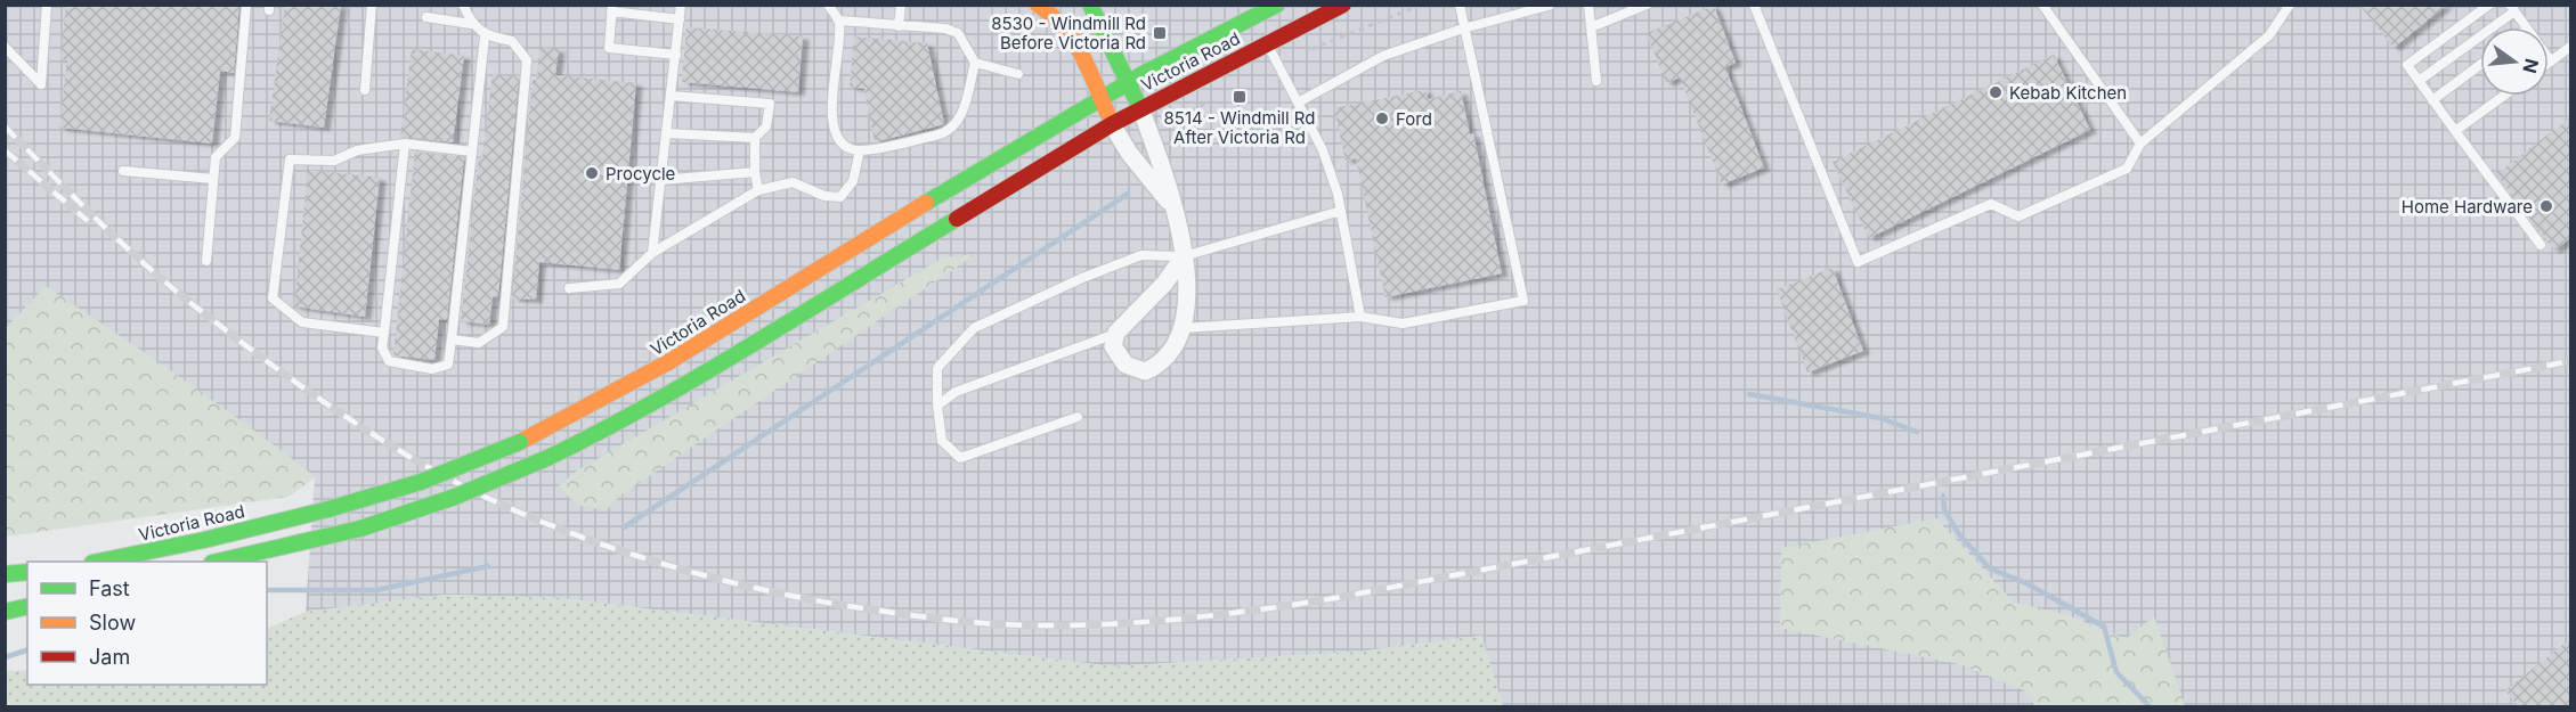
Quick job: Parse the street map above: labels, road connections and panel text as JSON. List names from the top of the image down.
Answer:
{
  "streets": {
    "main road": ["Victoria Road"]
  },
  "places": {
    "transit": ["8530 - Windmill Rd Before Victoria Rd", "8514 - Windmill Rd After Victoria Rd"],
    "other": [
      "Kebab Kitchen",
      "Ford",
      "Procycle",
      "Home Hardware"
    ]
  },
  "legend": ["Fast", "Slow", "Jam"],
  "north": "right"
}
